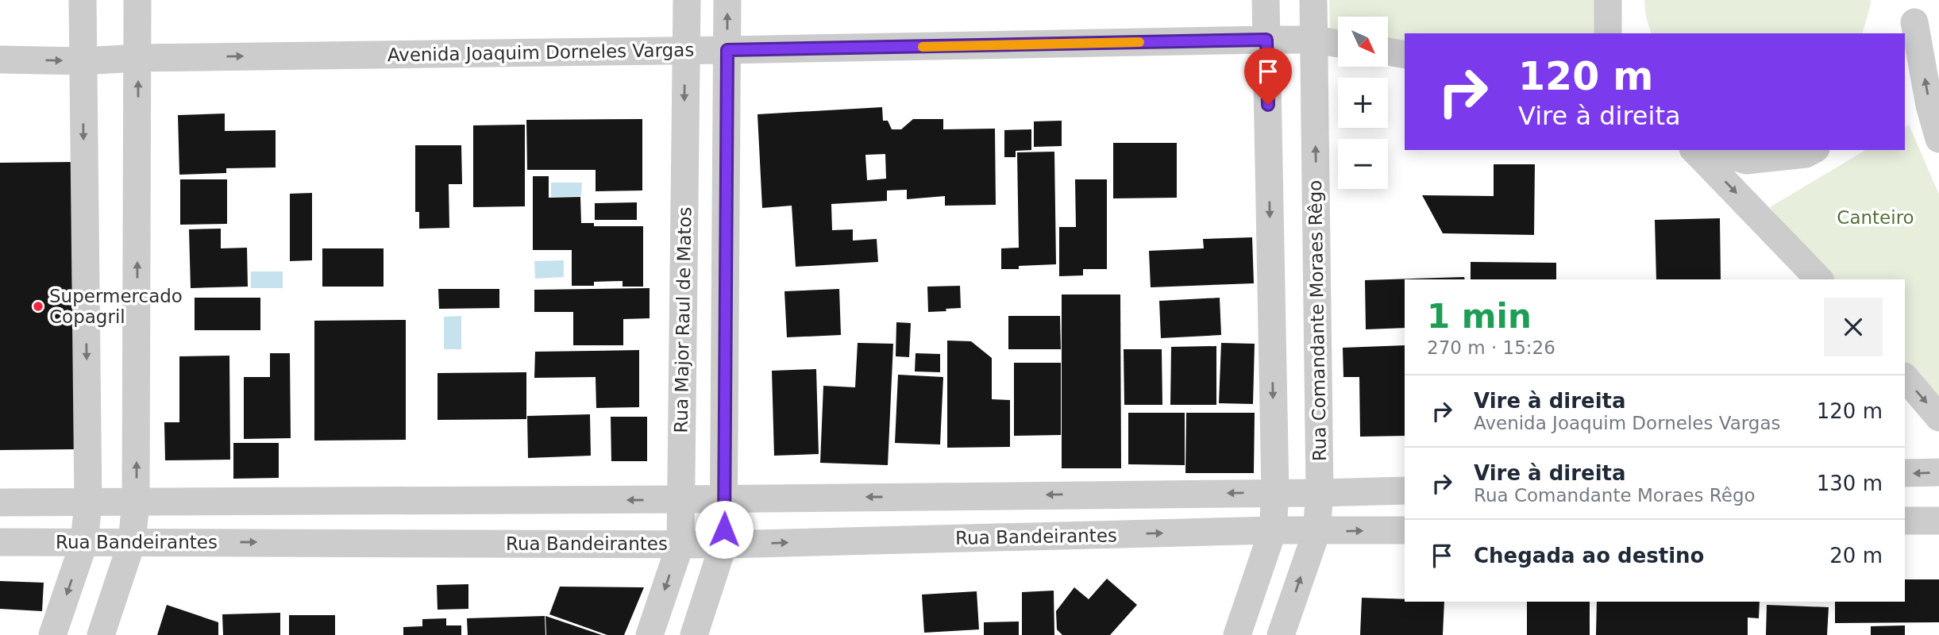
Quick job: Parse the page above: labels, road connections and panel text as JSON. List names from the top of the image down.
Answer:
{
  "streets": {
    "street": [
      "Avenida Joaquim Dorneles Vargas",
      "Rua Major Raul de Matos",
      "Rua Comandante Moraes Rêgo",
      "Rua Bandeirantes"
    ]
  },
  "crossings": [
    ["Avenida Joaquim Dorneles Vargas", "Rua Major Raul de Matos"],
    ["Avenida Joaquim Dorneles Vargas", "Rua Comandante Moraes Rêgo"],
    ["Rua Major Raul de Matos", "Rua Bandeirantes"],
    ["Rua Comandante Moraes Rêgo", "Rua Bandeirantes"]
  ],
  "one_way": ["Avenida Joaquim Dorneles Vargas"],
  "parks": ["Canteiro"],
  "places": ["Supermercado Copagril"],
  "north": "bottom right",
  "page": {
    "map_buttons": ["+", "−"],
    "turn": ["120 m", "Vire à direita"],
    "heading": ["1 min", "270 m · 15:26"],
    "list": [
      {
        "name": "Vire à direita",
        "note": "Avenida Joaquim Dorneles Vargas",
        "value": "120 m"
      },
      {
        "name": "Vire à direita",
        "note": "Rua Comandante Moraes Rêgo",
        "value": "130 m"
      },
      {
        "name": "Chegada ao destino",
        "value": "20 m"
      }
    ]
  }
}
